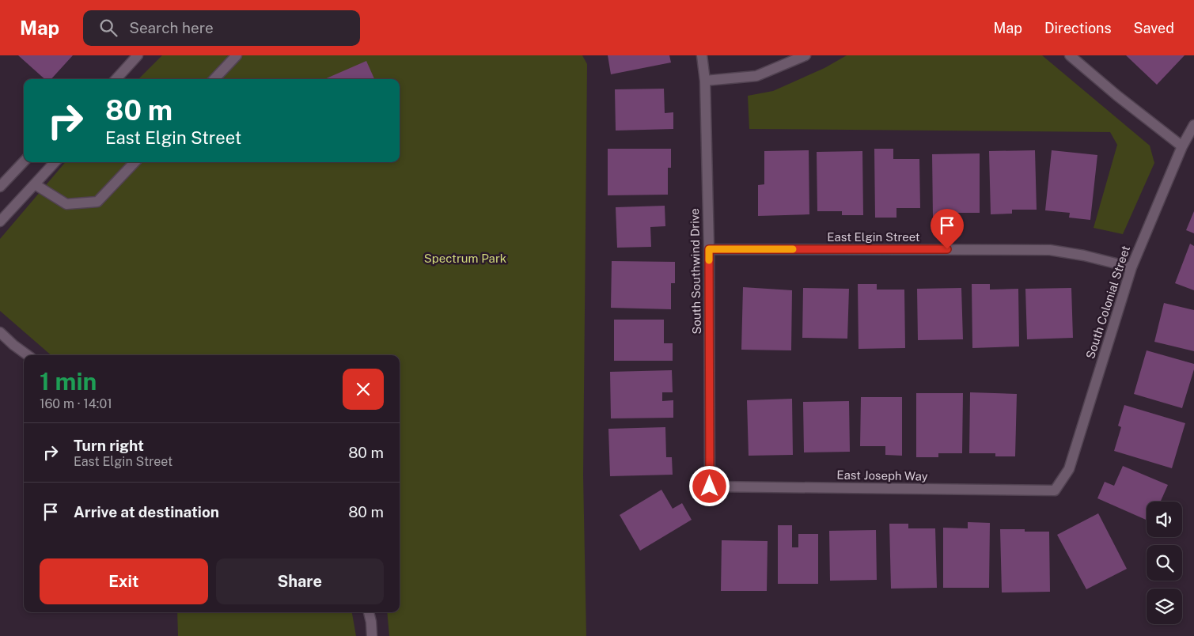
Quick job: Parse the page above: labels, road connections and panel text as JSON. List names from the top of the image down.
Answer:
{
  "streets": {
    "street": [
      "East Elgin Street",
      "South Southwind Drive",
      "South Colonial Street",
      "East Joseph Way"
    ]
  },
  "crossings": [
    ["East Elgin Street", "South Southwind Drive"],
    ["East Elgin Street", "South Colonial Street"],
    ["South Southwind Drive", "East Joseph Way"],
    ["South Colonial Street", "East Joseph Way"]
  ],
  "parks": ["Spectrum Park"],
  "page": {
    "header": "Map",
    "search": "Search here",
    "nav": ["Map", "Directions", "Saved"],
    "turn": ["80 m", "East Elgin Street"],
    "heading": ["1 min", "160 m · 14:01"],
    "list": [
      {
        "name": "Turn right",
        "note": "East Elgin Street",
        "value": "80 m"
      },
      {
        "name": "Arrive at destination",
        "value": "80 m"
      }
    ],
    "buttons": ["Exit", "Share"]
  }
}
